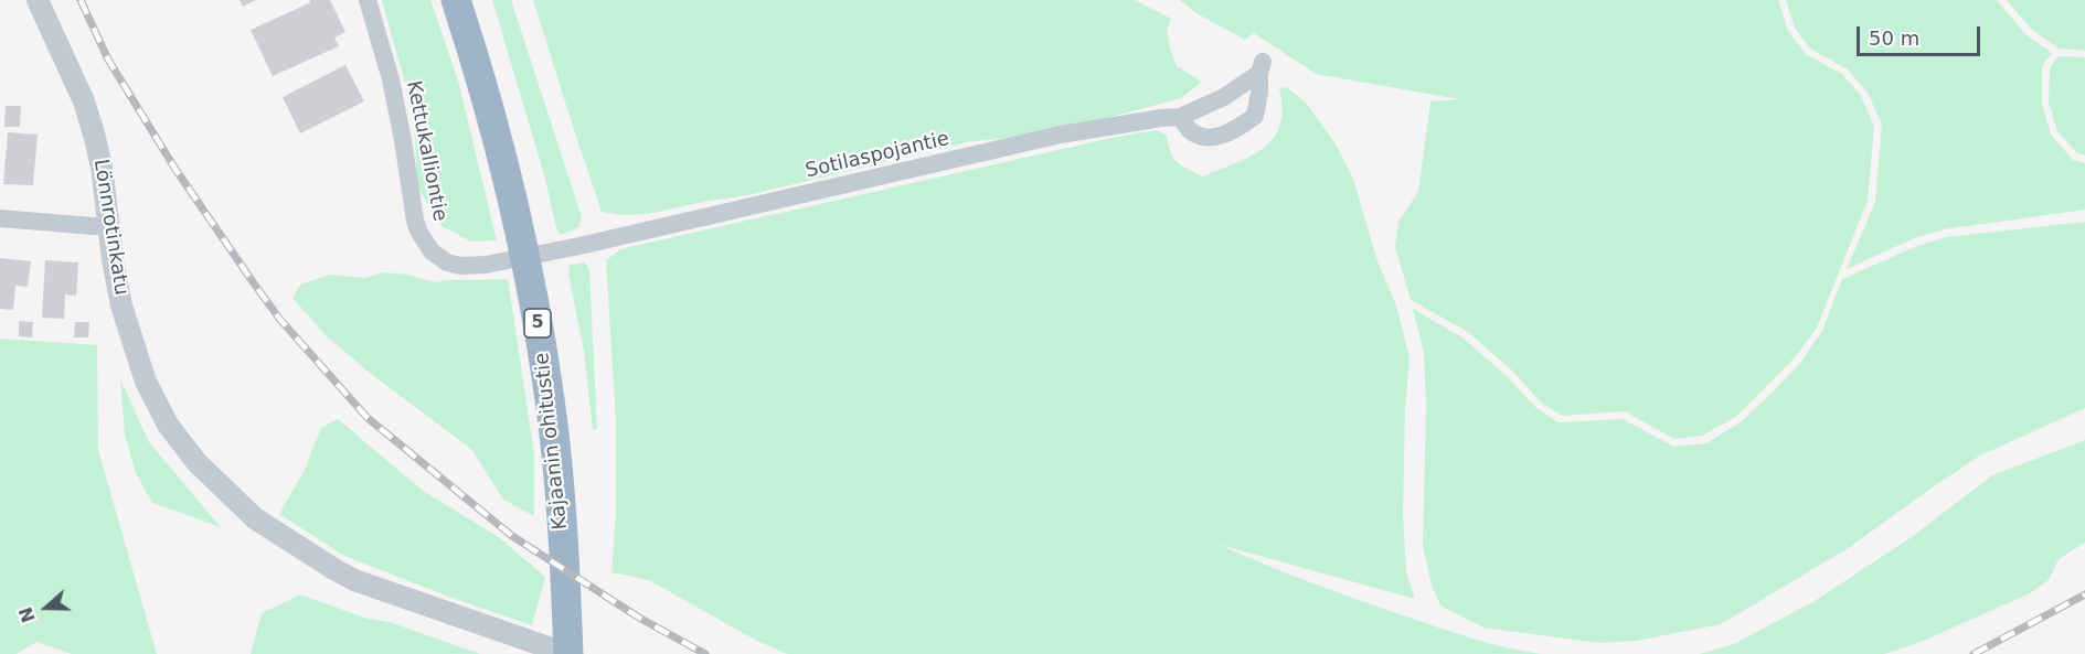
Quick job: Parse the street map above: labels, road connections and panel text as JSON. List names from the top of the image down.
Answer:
{
  "streets": {
    "highway": ["5", "Kajaanin ohitustie"],
    "street": ["Kettukalliontie", "Sotilaspojantie", "Lönnrotinkatu"]
  },
  "crossings": [
    ["Kettukalliontie", "Sotilaspojantie"],
    ["Lönnrotinkatu", "Kajaanin ohitustie"]
  ],
  "scale_bar": "50 m",
  "north": "left"
}
